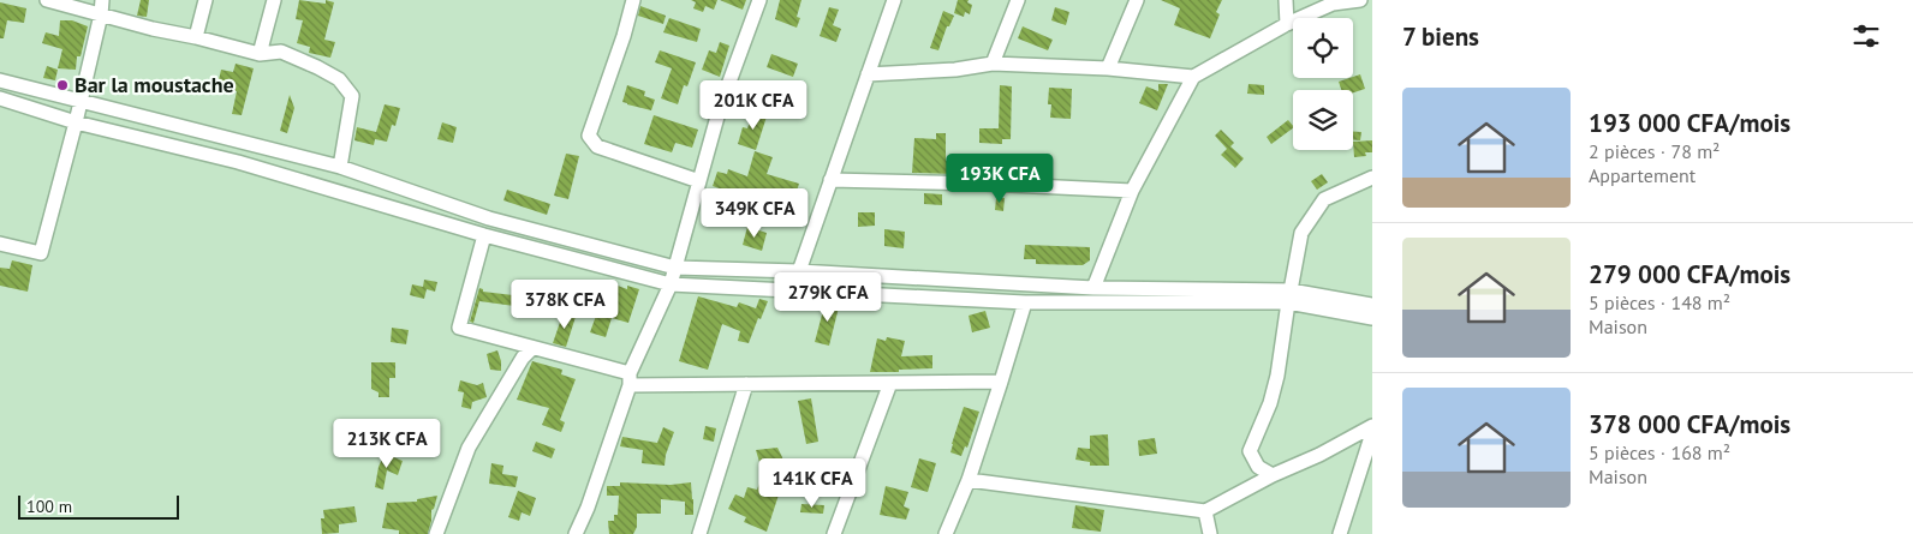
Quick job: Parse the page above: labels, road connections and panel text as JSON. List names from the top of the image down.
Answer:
{
  "places": ["Bar la moustache"],
  "scale_bar": "100 m",
  "page": {
    "heading": "7 biens",
    "list": [
      {
        "name": "193 000 CFA/mois",
        "note": "2 pièces · 78 m² · Appartement"
      },
      {
        "name": "279 000 CFA/mois",
        "note": "5 pièces · 148 m² · Maison"
      },
      {
        "name": "378 000 CFA/mois",
        "note": "5 pièces · 168 m² · Maison"
      }
    ],
    "price": [
      "201K CFA",
      "193K CFA",
      "349K CFA",
      "279K CFA",
      "378K CFA",
      "213K CFA",
      "141K CFA"
    ],
    "scale": "100 m"
  }
}
